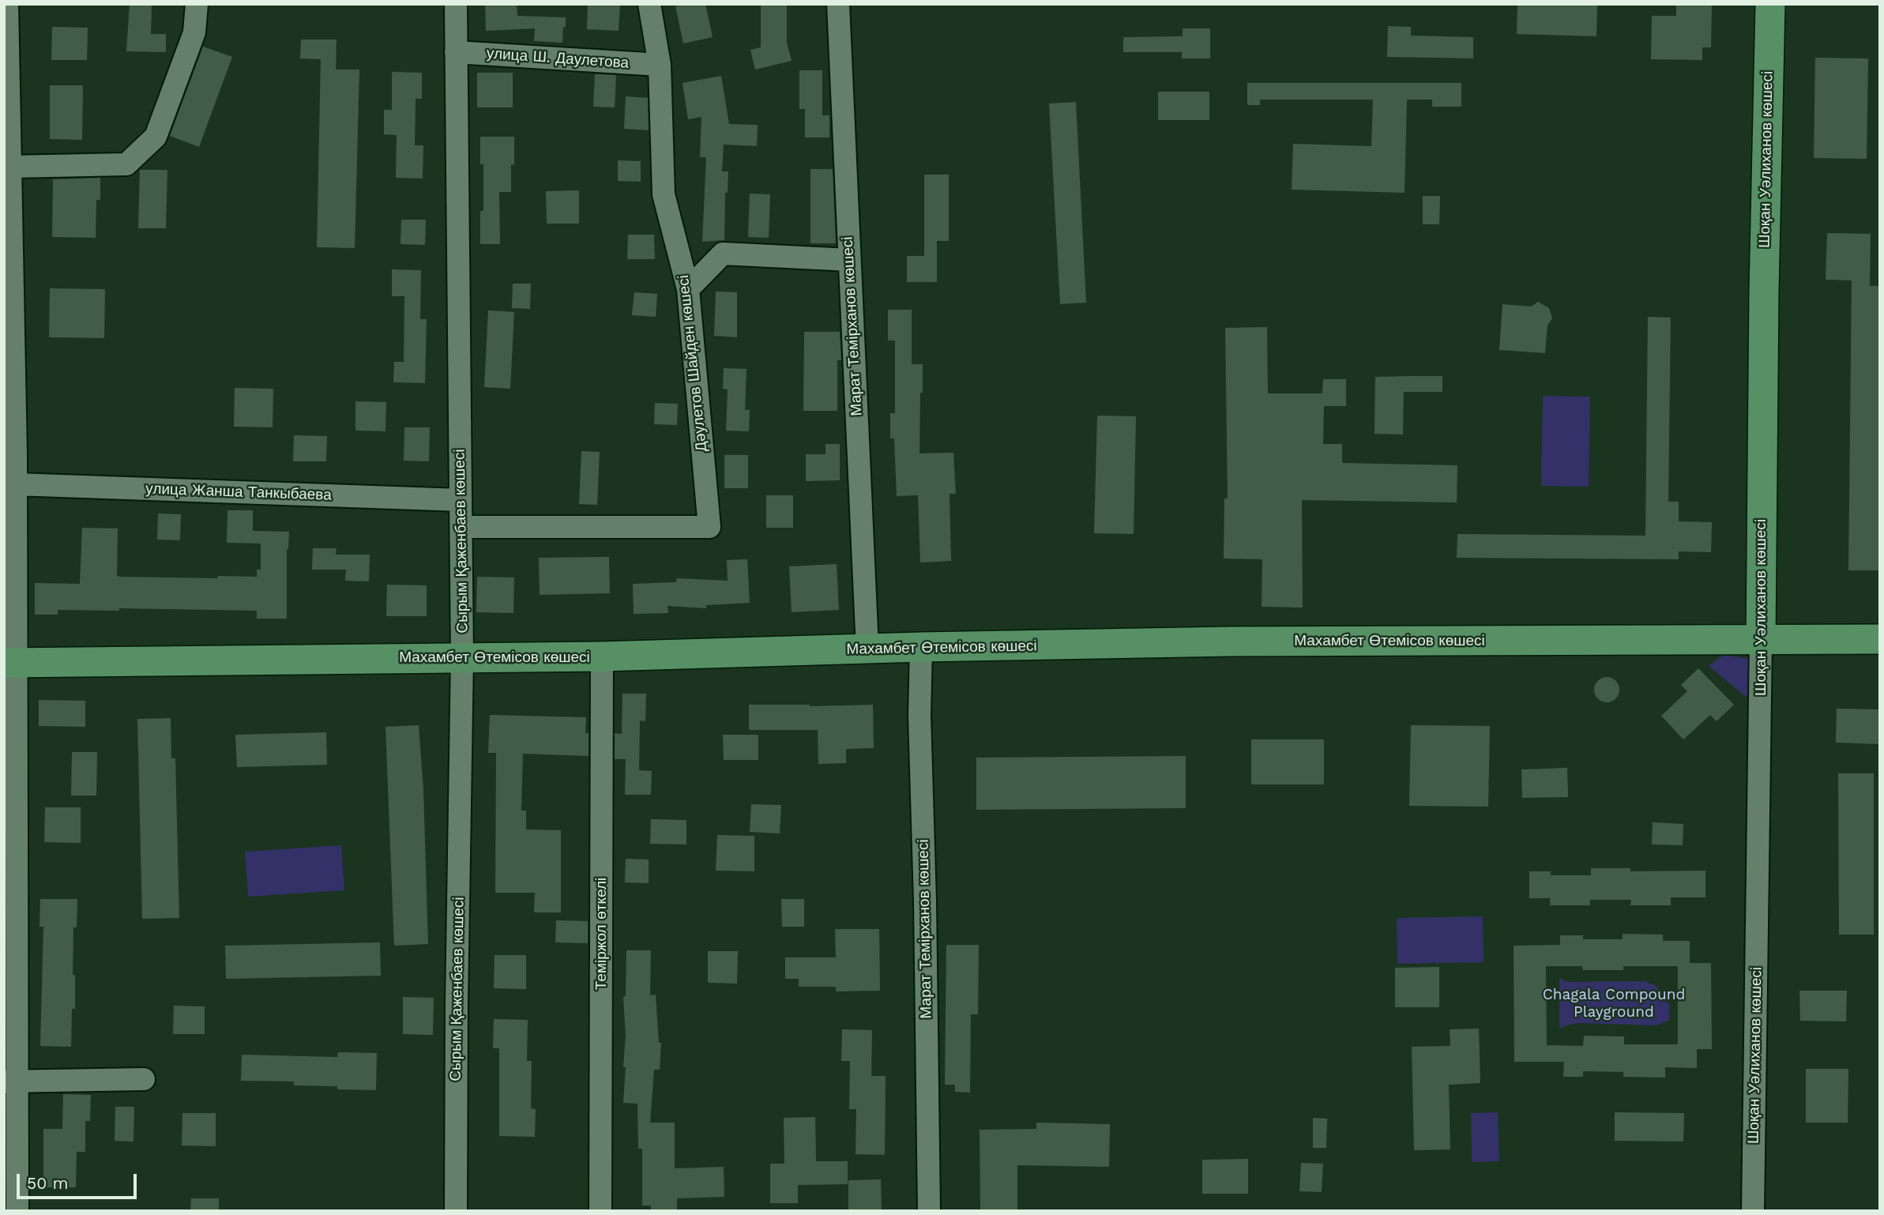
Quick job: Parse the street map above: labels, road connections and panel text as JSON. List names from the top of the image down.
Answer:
{
  "streets": {
    "main road": ["Шоқан Уәлиханов көшесі", "Махамбет Өтемісов көшесі"],
    "street": [
      "улица Ш. Даулетова",
      "Марат Темірханов көшесі",
      "Дәулетов Шайден көшесі",
      "улица Жанша Танкыбаева",
      "Сырым Қаженбаев көшесі",
      "Теміржол өткелі"
    ]
  },
  "crossings": [
    ["улица Ш. Даулетова", "Дәулетов Шайден көшесі"],
    ["улица Ш. Даулетова", "Сырым Қаженбаев көшесі"],
    ["Шоқан Уәлиханов көшесі", "Махамбет Өтемісов көшесі"],
    ["Марат Темірханов көшесі", "Махамбет Өтемісов көшесі"],
    ["Дәулетов Шайден көшесі", "Сырым Қаженбаев көшесі"],
    ["улица Жанша Танкыбаева", "Сырым Қаженбаев көшесі"],
    ["Сырым Қаженбаев көшесі", "Махамбет Өтемісов көшесі"],
    ["Махамбет Өтемісов көшесі", "Теміржол өткелі"]
  ],
  "parks": ["Chagala Compound Playground"],
  "scale_bar": "50 m"
}
